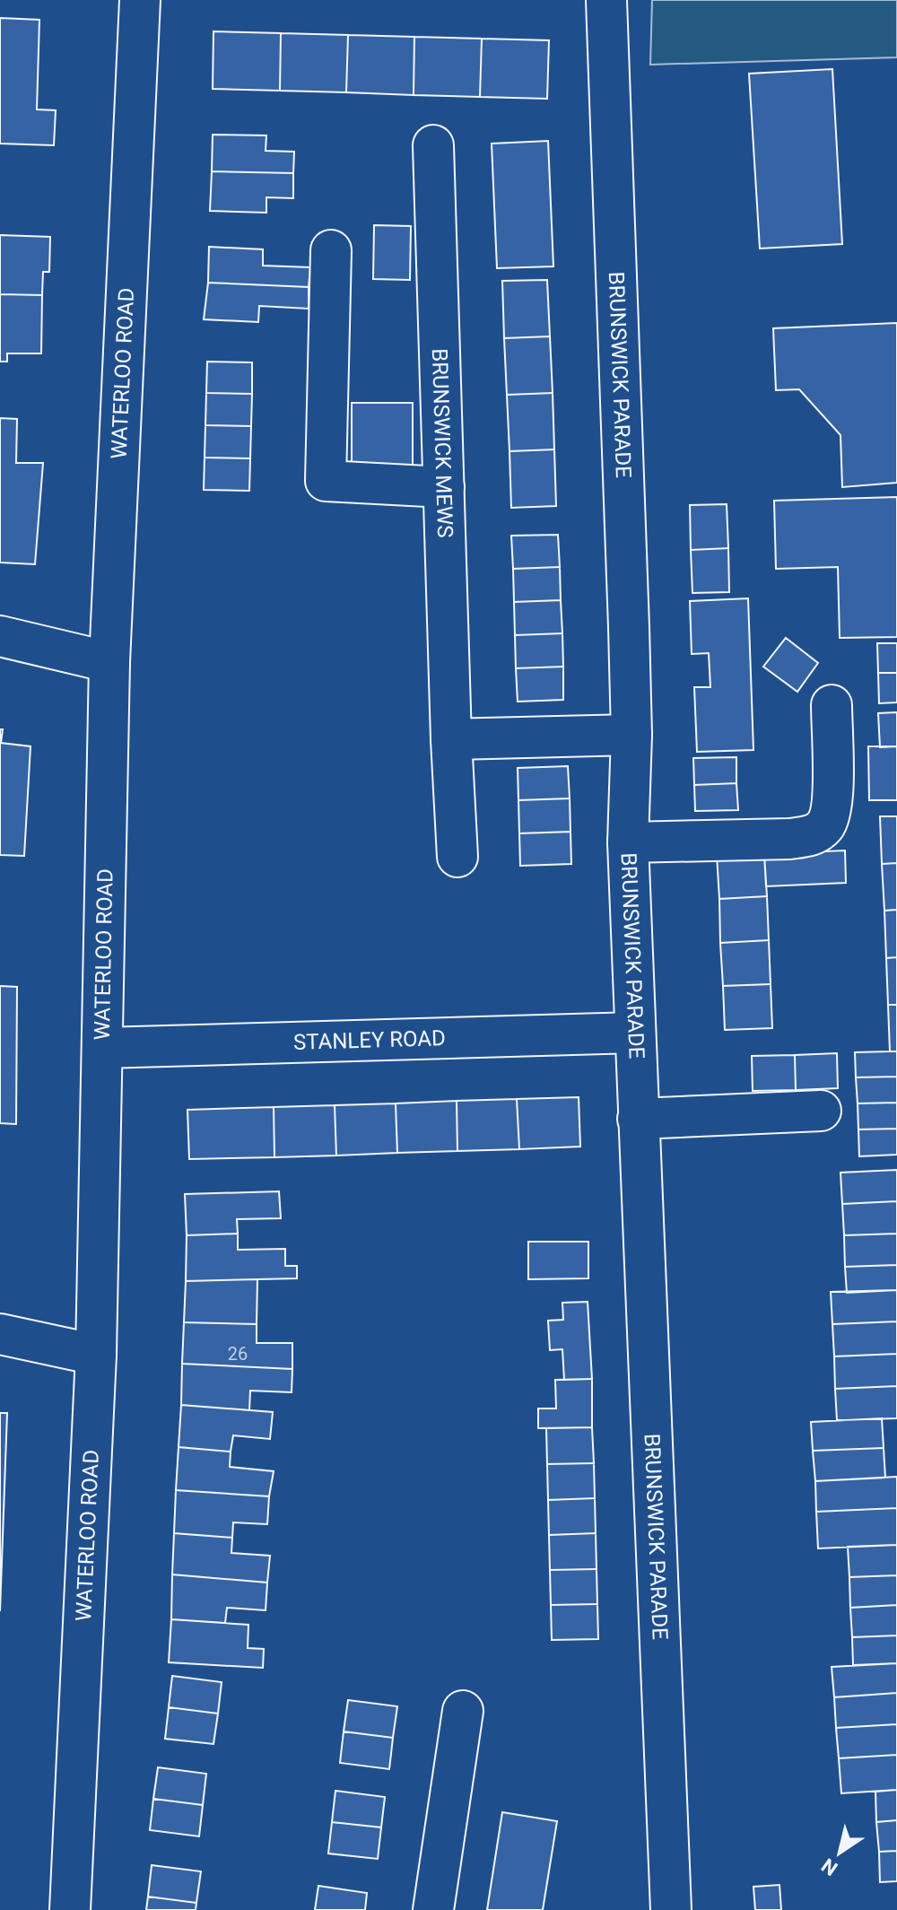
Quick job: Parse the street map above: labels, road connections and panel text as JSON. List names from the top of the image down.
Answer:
{
  "streets": {
    "street": [
      "WATERLOO ROAD",
      "BRUNSWICK PARADE",
      "BRUNSWICK MEWS",
      "STANLEY ROAD"
    ]
  },
  "crossings": [
    ["WATERLOO ROAD", "STANLEY ROAD"],
    ["BRUNSWICK PARADE", "STANLEY ROAD"]
  ],
  "house_numbers": ["26"],
  "north": "bottom left"
}
